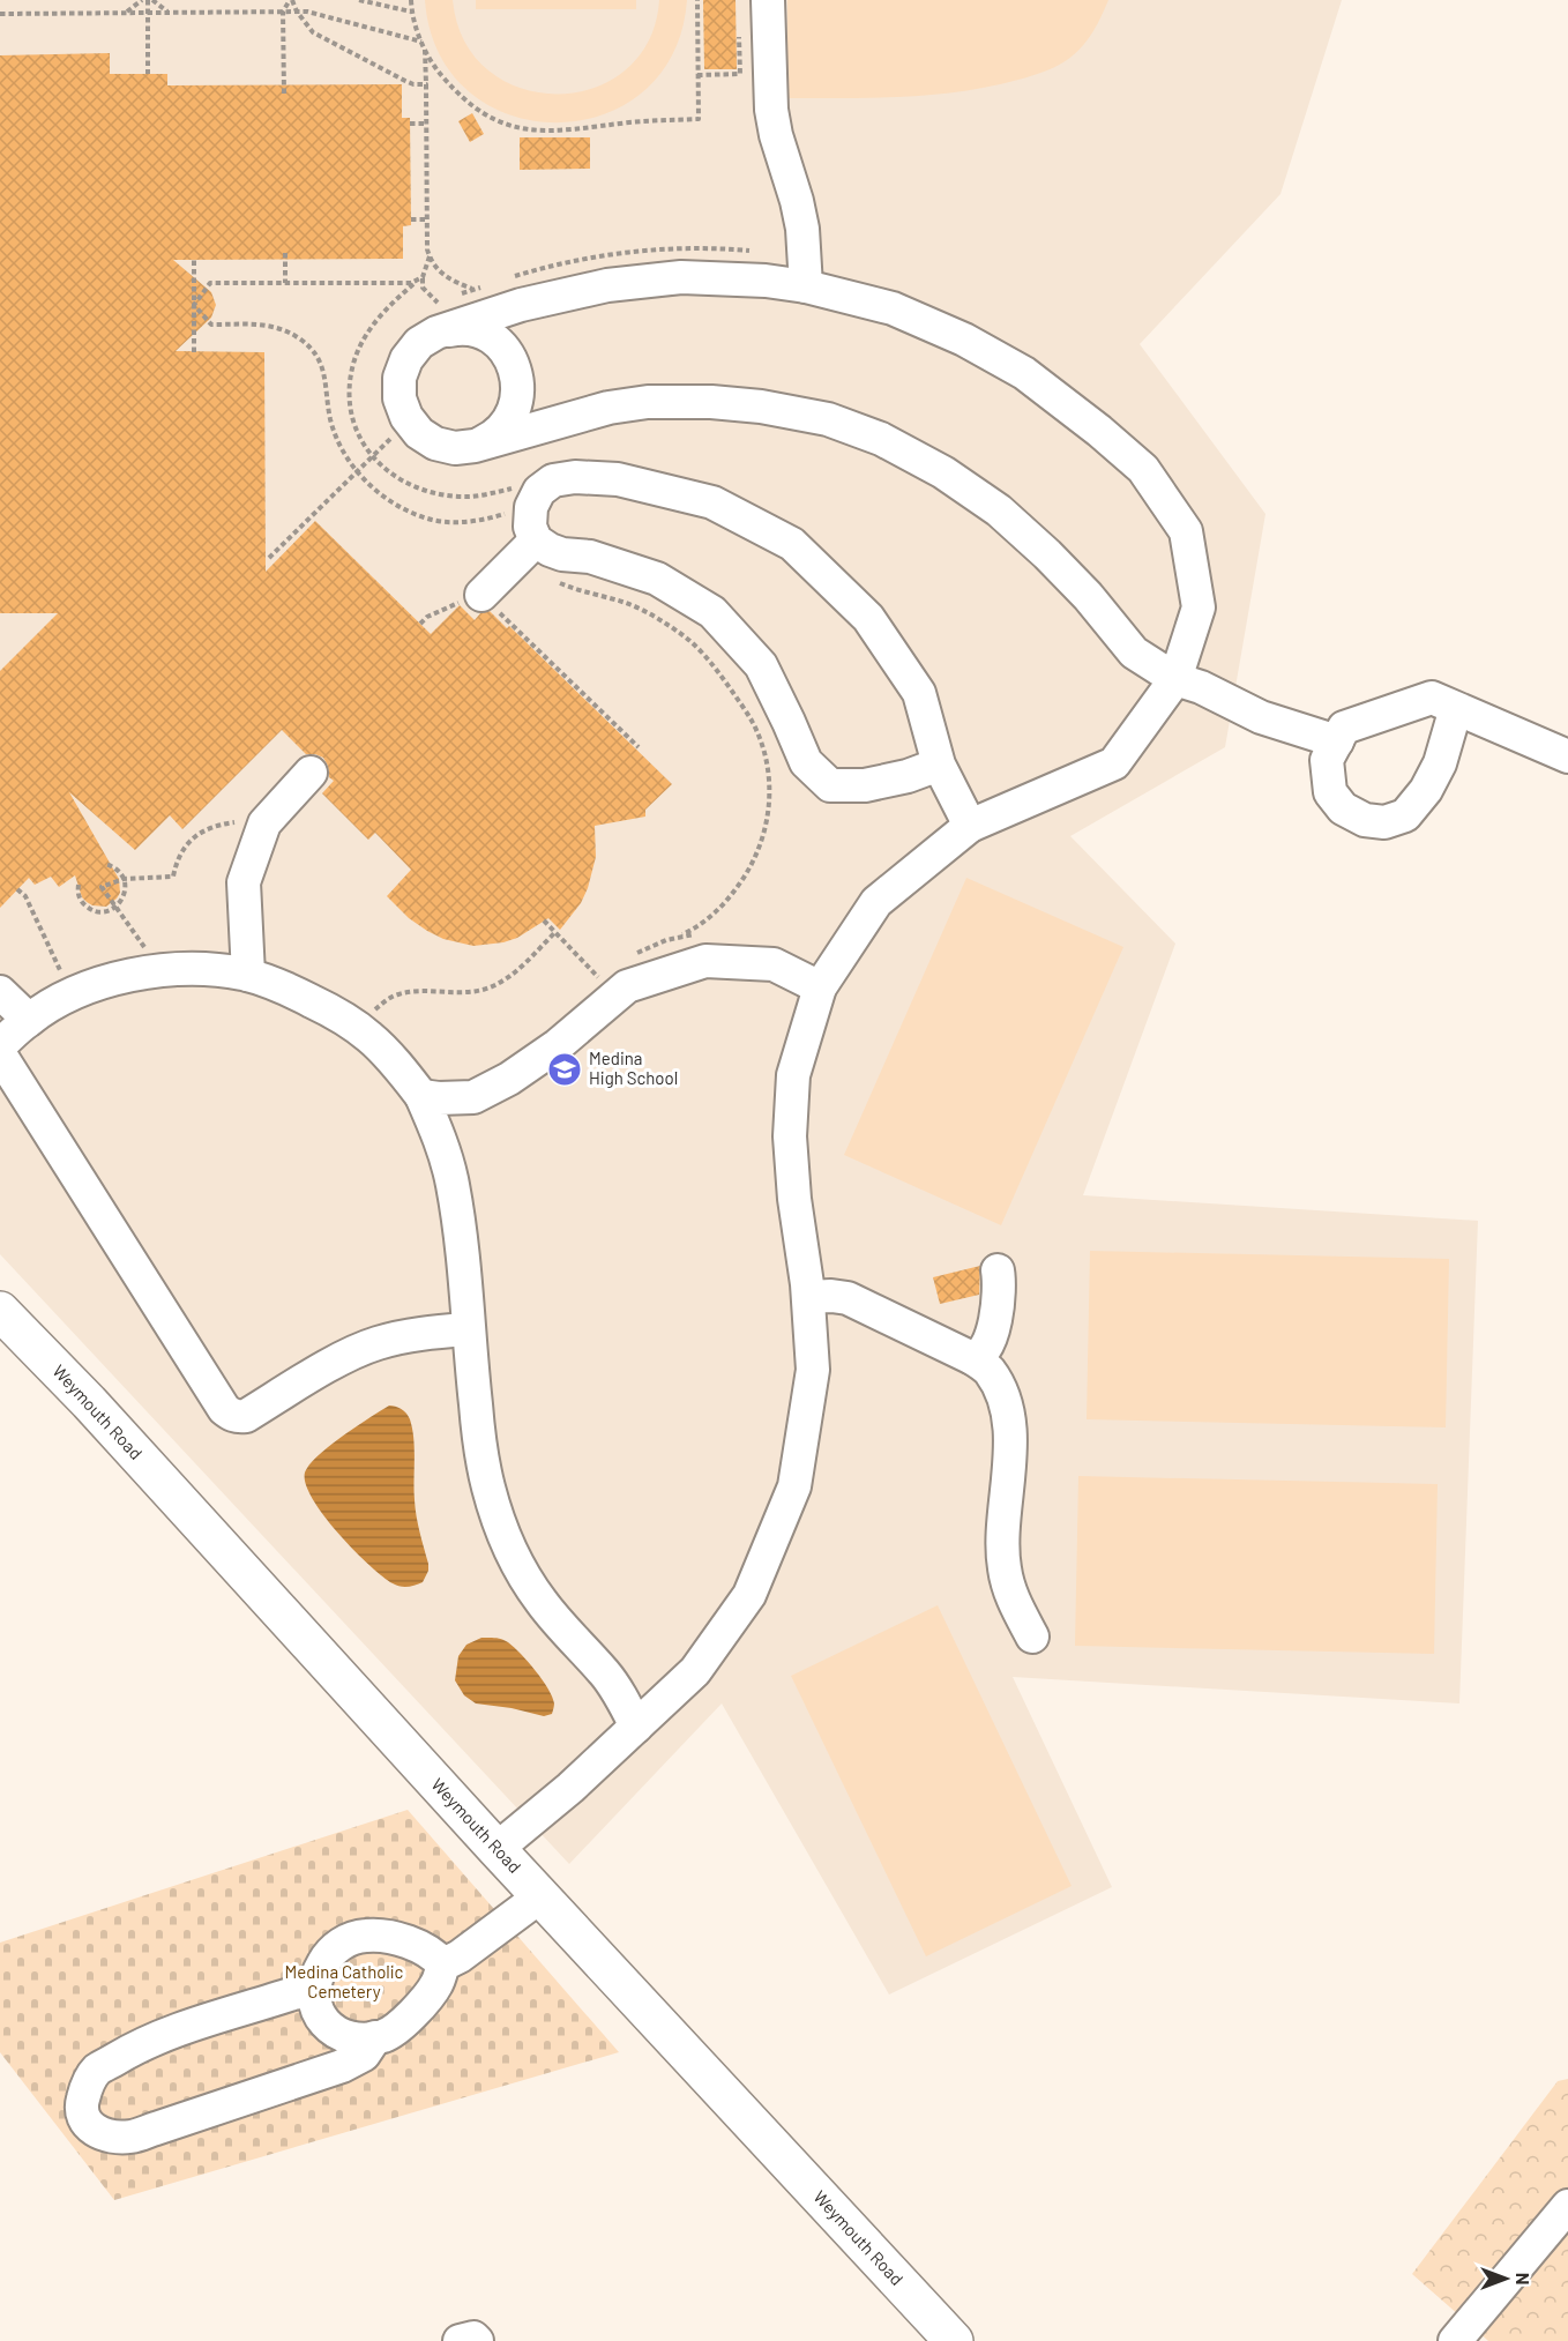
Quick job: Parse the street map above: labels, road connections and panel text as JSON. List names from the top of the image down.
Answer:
{
  "streets": {
    "main road": ["Weymouth Road"]
  },
  "parks": ["Medina Catholic Cemetery"],
  "places": {
    "school or university": ["Medina High School"]
  },
  "north": "right"
}
